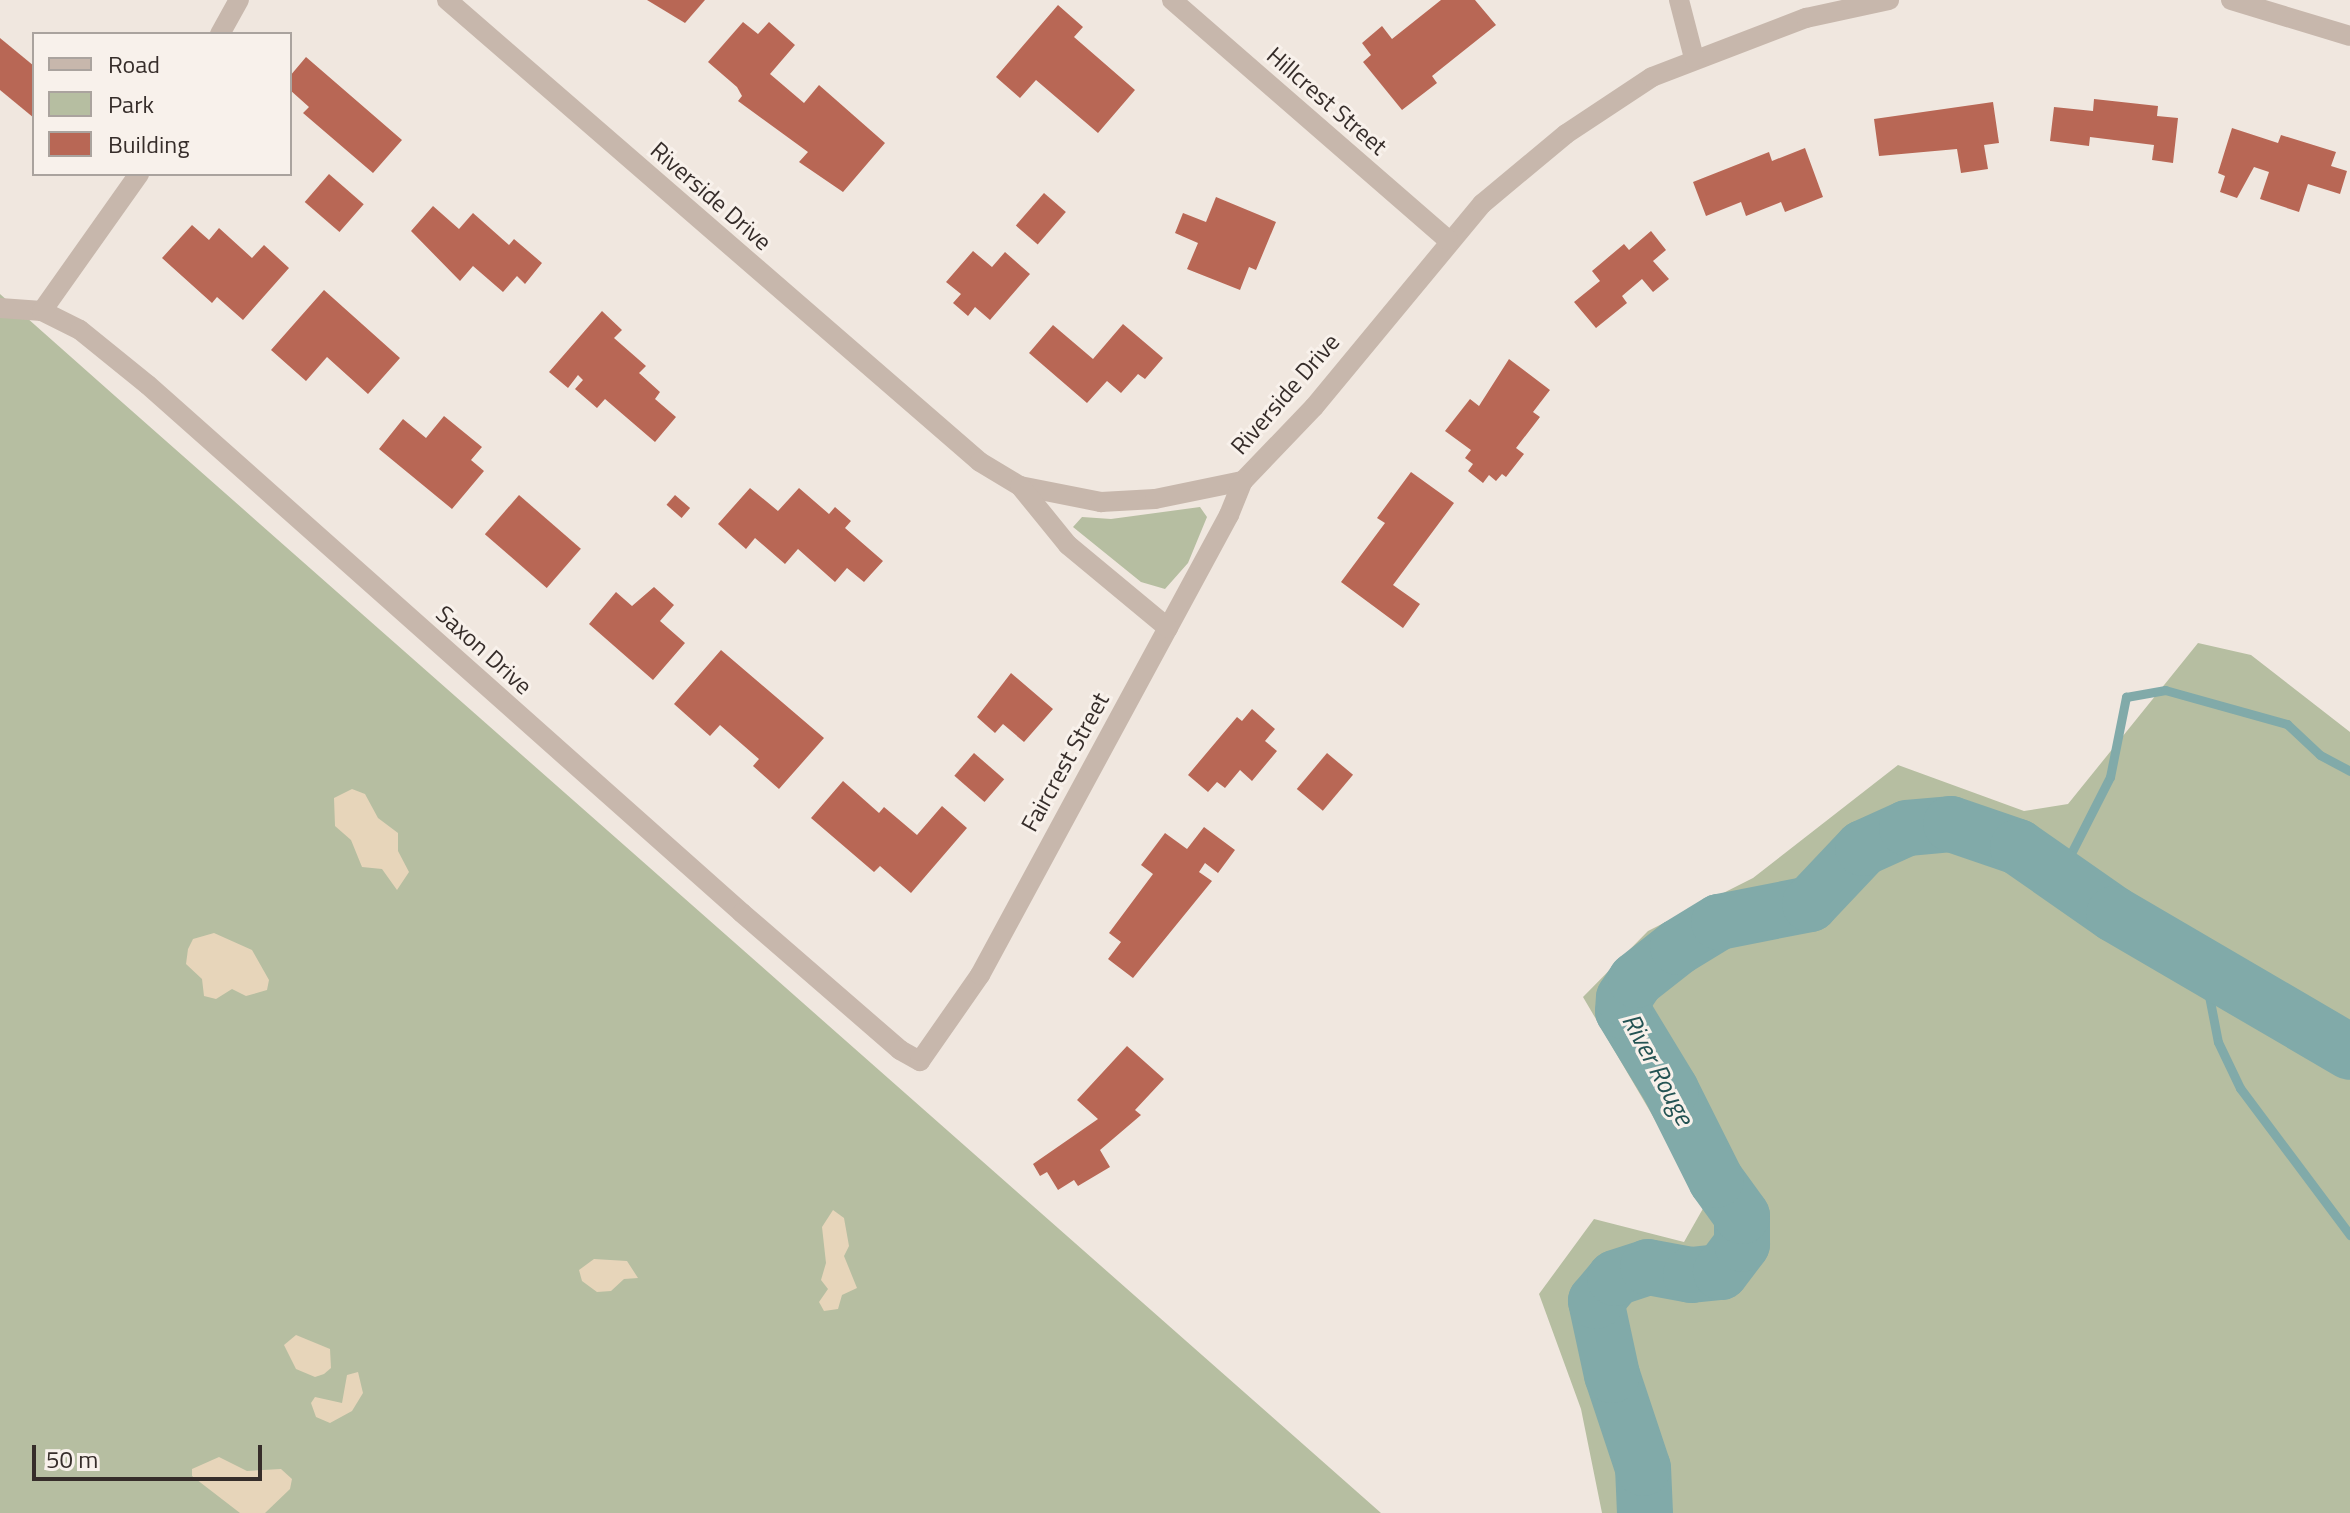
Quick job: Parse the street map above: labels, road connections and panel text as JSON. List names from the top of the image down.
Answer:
{
  "streets": {
    "street": [
      "Hillcrest Street",
      "Riverside Drive",
      "Saxon Drive",
      "Faircrest Street"
    ]
  },
  "crossings": [
    ["Hillcrest Street", "Riverside Drive"],
    ["Riverside Drive", "Faircrest Street"],
    ["Saxon Drive", "Faircrest Street"]
  ],
  "water": ["River Rouge"],
  "legend": ["Road", "Park", "Building"],
  "scale_bar": "50 m"
}
